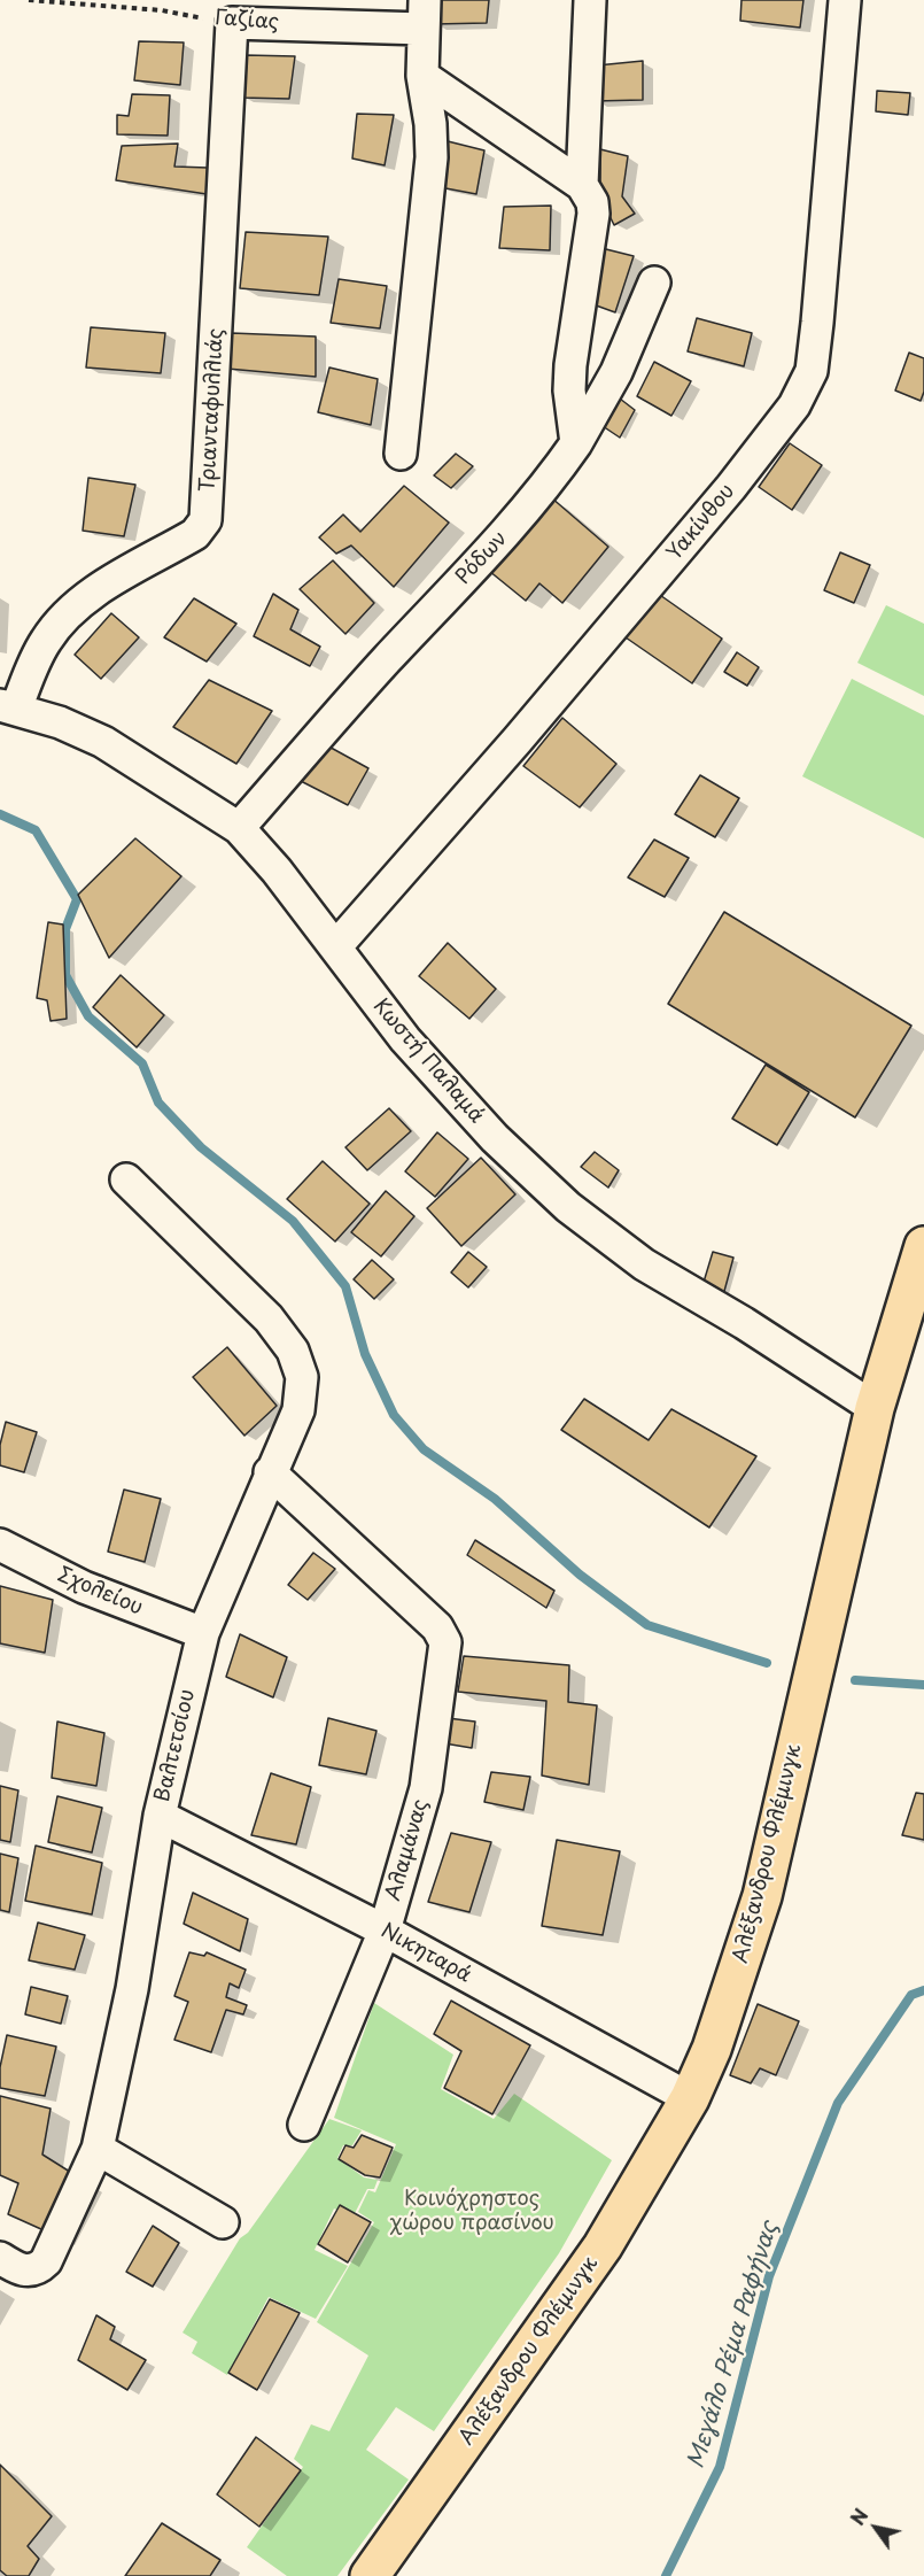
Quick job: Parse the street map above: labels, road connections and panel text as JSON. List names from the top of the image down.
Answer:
{
  "streets": {
    "main road": ["Αλέξανδρου Φλέμινγκ"],
    "street": [
      "Γαζίας",
      "Τριανταφυλλιάς",
      "Υακίνθου",
      "Ρόδων",
      "Κωστή Παλαμά",
      "Σχολείου",
      "Βαλτετσίου",
      "Αλαμάνας",
      "Νικηταρά"
    ]
  },
  "crossings": [
    ["Γαζίας", "Τριανταφυλλιάς"],
    ["Τριανταφυλλιάς", "Κωστή Παλαμά"],
    ["Υακίνθου", "Κωστή Παλαμά"],
    ["Ρόδων", "Κωστή Παλαμά"],
    ["Κωστή Παλαμά", "Αλέξανδρου Φλέμινγκ"],
    ["Σχολείου", "Βαλτετσίου"],
    ["Βαλτετσίου", "Αλαμάνας"],
    ["Βαλτετσίου", "Νικηταρά"],
    ["Αλαμάνας", "Νικηταρά"],
    ["Αλέξανδρου Φλέμινγκ", "Νικηταρά"]
  ],
  "water": ["Μεγάλο Ρέμα Ραφήνας"],
  "parks": ["Κοινόχρηστος χώρου πρασίνου"],
  "north": "top left"
}
